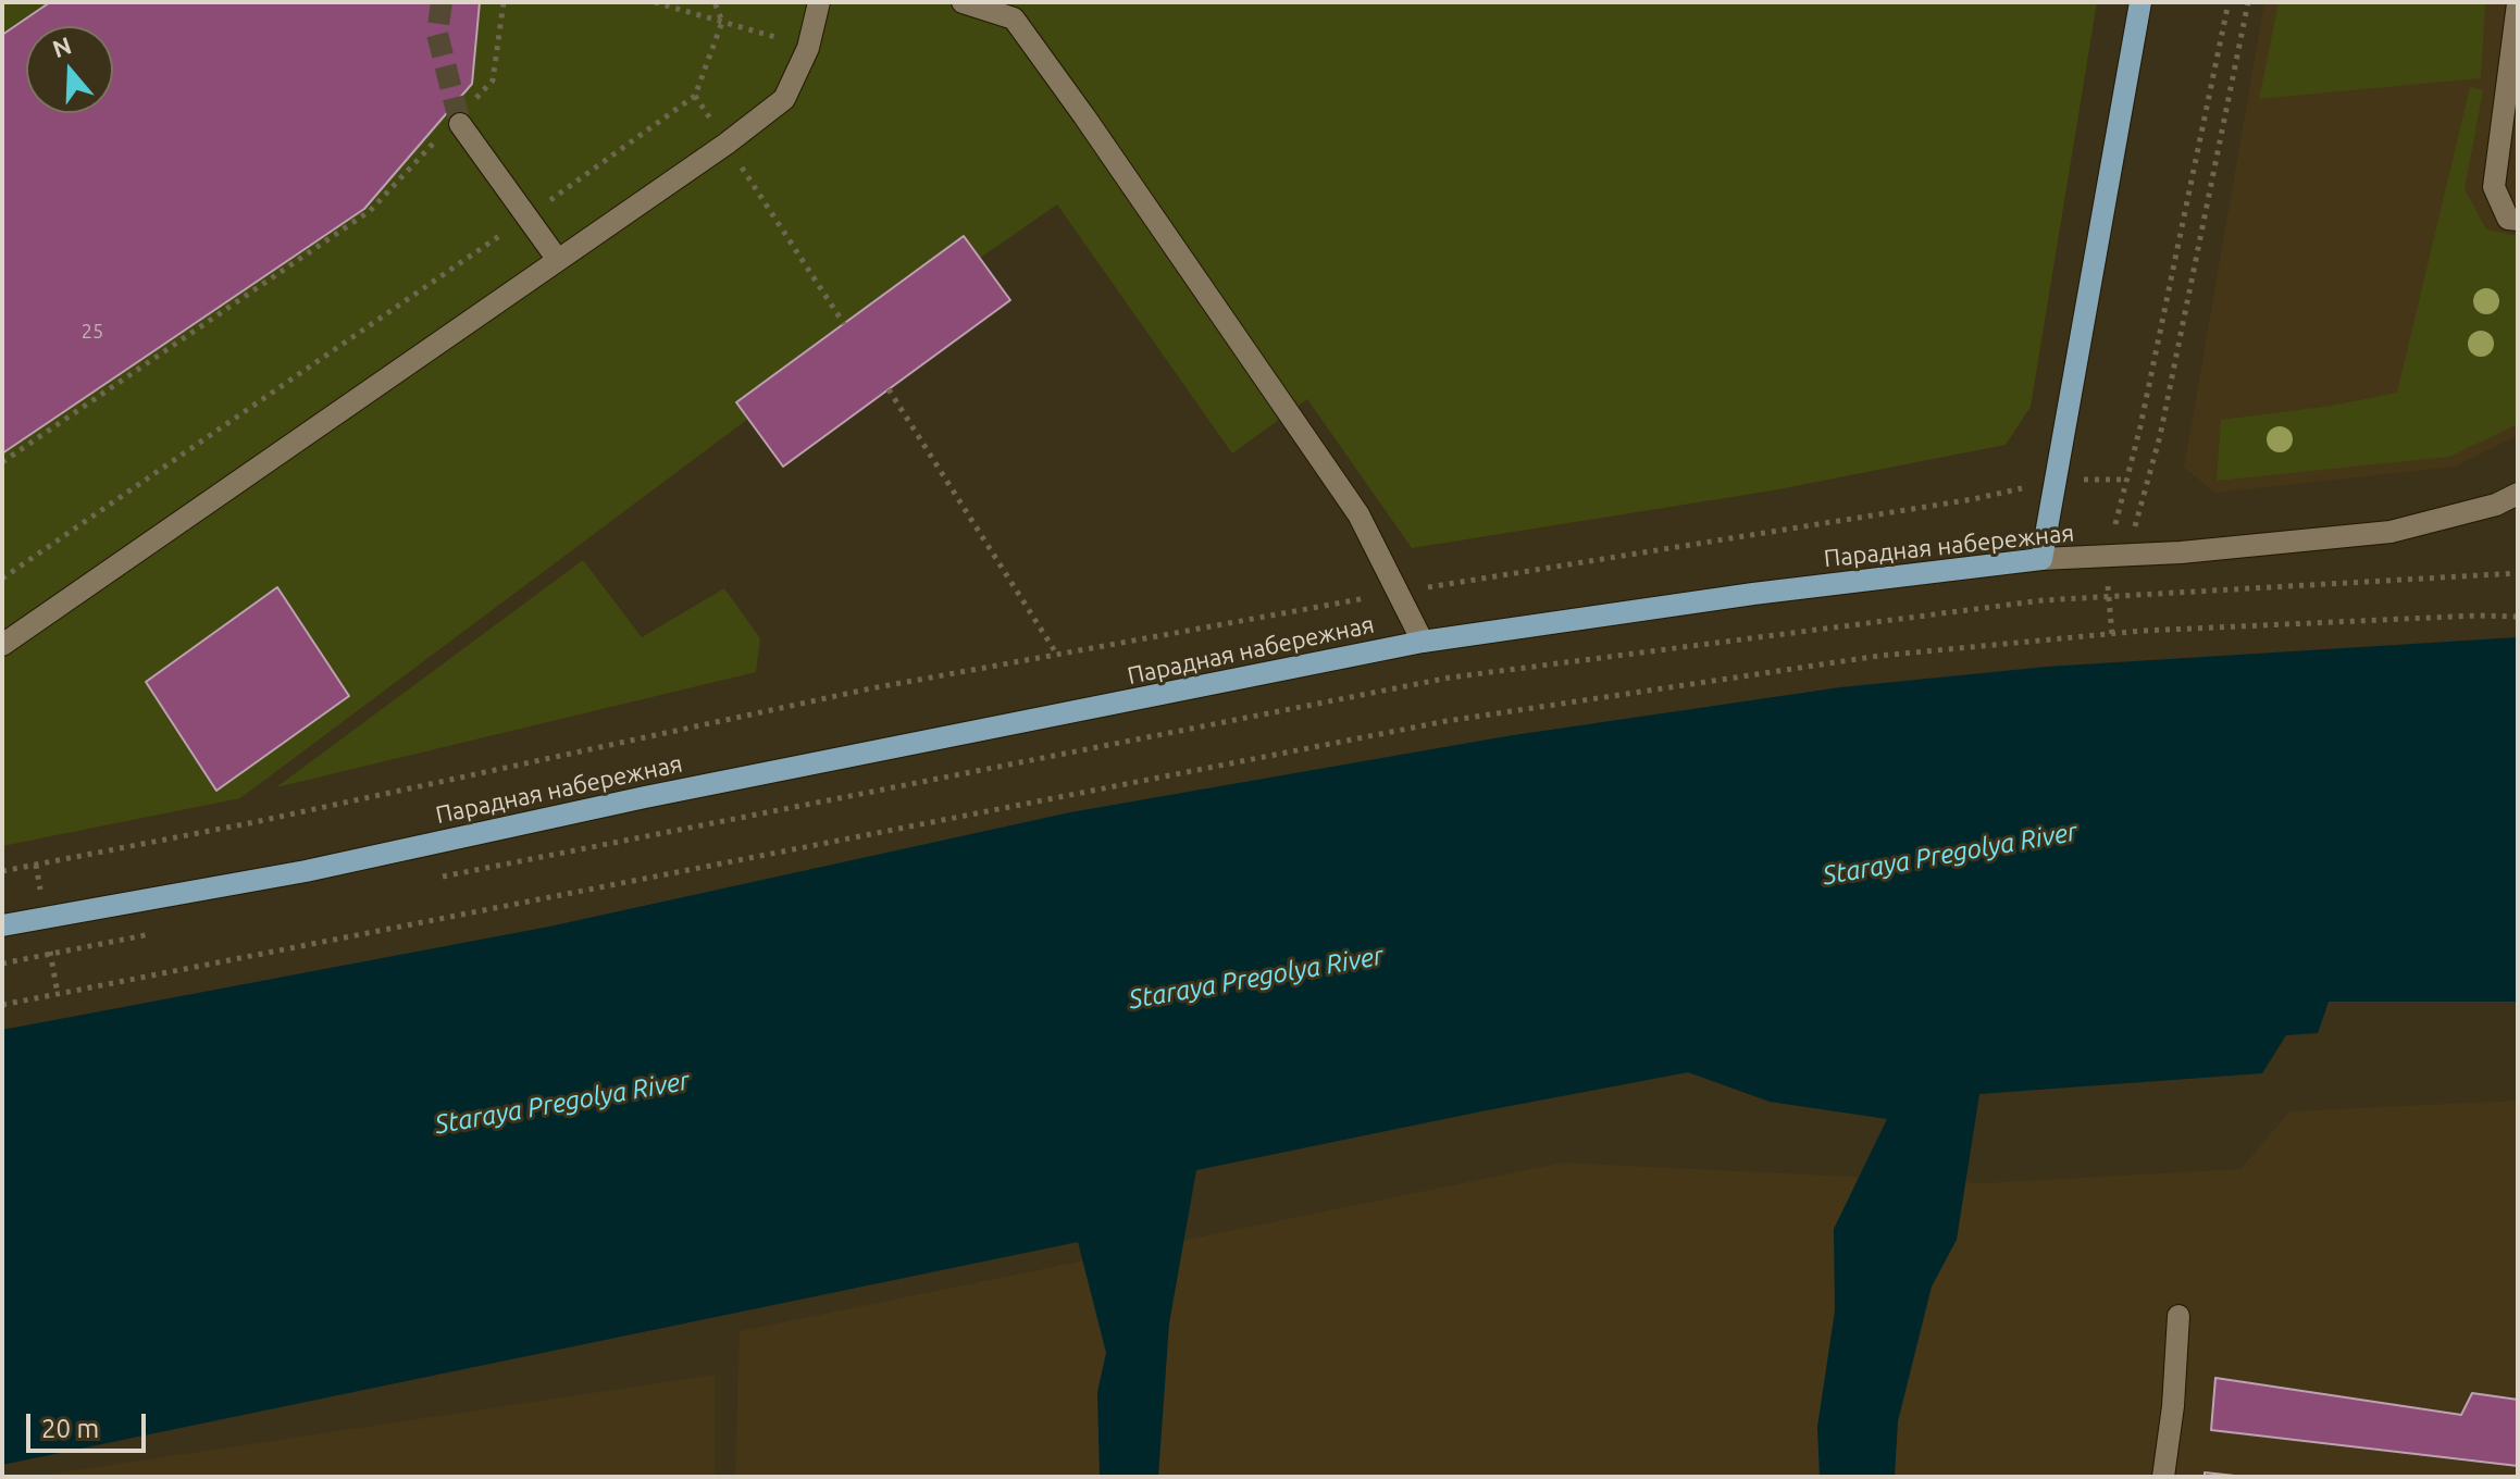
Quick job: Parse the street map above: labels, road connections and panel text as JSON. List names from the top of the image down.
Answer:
{
  "streets": {
    "main road": ["Парадная набережная"]
  },
  "water": ["Staraya Pregolya River"],
  "house_numbers": ["25"],
  "scale_bar": "20 m",
  "north": "top"
}
